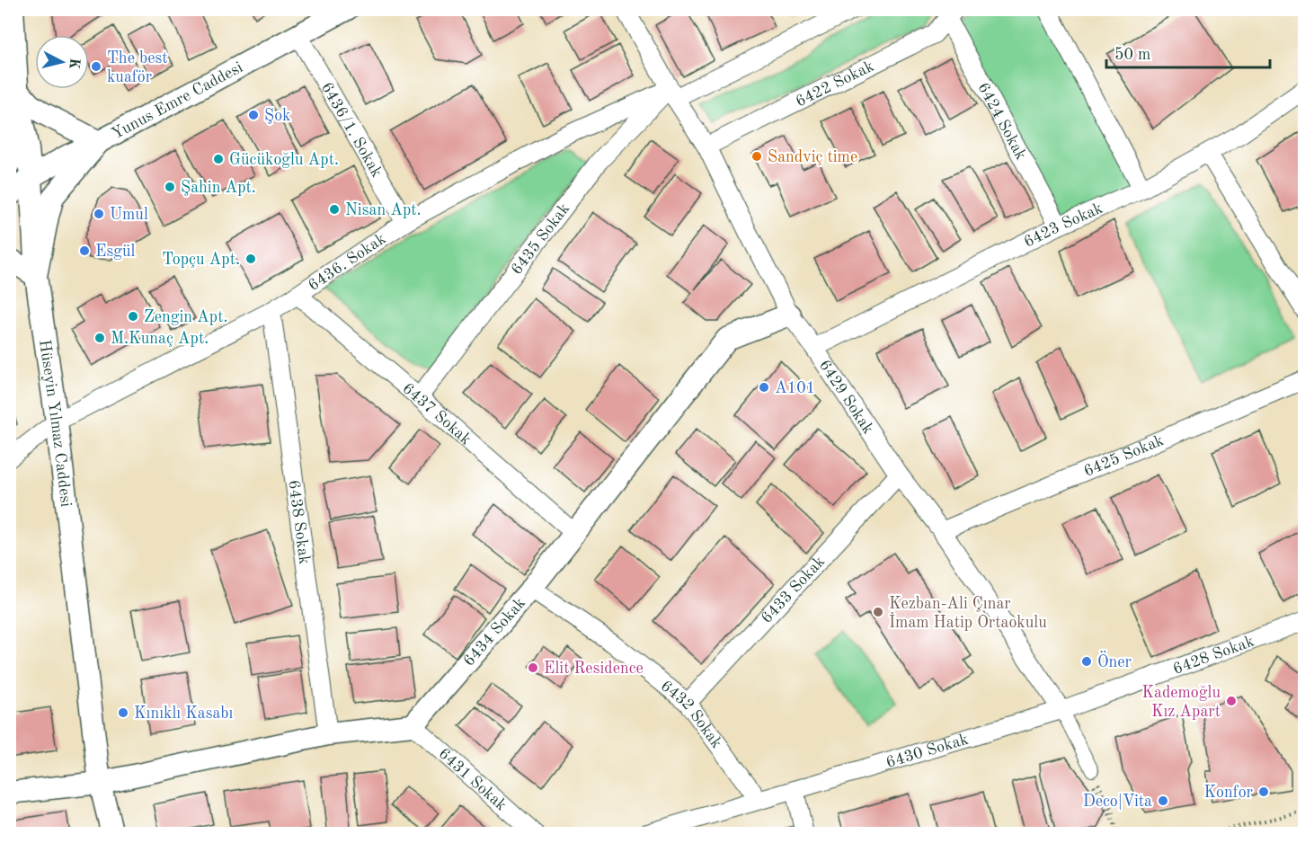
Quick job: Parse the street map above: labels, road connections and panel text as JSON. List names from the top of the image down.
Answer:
{
  "streets": {
    "street": [
      "6422 Sokak",
      "Yunus Emre Caddesi",
      "6424 Sokak",
      "6436/1. Sokak",
      "6423 Sokak",
      "6435 Sokak",
      "6436. Sokak",
      "6429 Sokak",
      "6437 Sokak",
      "Hüseyin Yılmaz Caddesi",
      "6425 Sokak",
      "6438 Sokak",
      "6433 Sokak",
      "6434 Sokak",
      "6428 Sokak",
      "6432 Sokak",
      "6430 Sokak",
      "6431 Sokak"
    ]
  },
  "crossings": [
    ["6422 Sokak", "6424 Sokak"],
    ["6422 Sokak", "6429 Sokak"],
    ["Yunus Emre Caddesi", "6436/1. Sokak"],
    ["Yunus Emre Caddesi", "Hüseyin Yılmaz Caddesi"],
    ["6424 Sokak", "6423 Sokak"],
    ["6436/1. Sokak", "6436. Sokak"],
    ["6423 Sokak", "6429 Sokak"],
    ["6435 Sokak", "6436. Sokak"],
    ["6435 Sokak", "6429 Sokak"],
    ["6435 Sokak", "6437 Sokak"],
    ["6436. Sokak", "6429 Sokak"],
    ["6436. Sokak", "6437 Sokak"],
    ["6436. Sokak", "Hüseyin Yılmaz Caddesi"],
    ["6436. Sokak", "6438 Sokak"],
    ["6429 Sokak", "6425 Sokak"],
    ["6429 Sokak", "6433 Sokak"],
    ["6429 Sokak", "6434 Sokak"],
    ["6429 Sokak", "6428 Sokak"],
    ["6429 Sokak", "6430 Sokak"],
    ["6437 Sokak", "6434 Sokak"],
    ["6433 Sokak", "6432 Sokak"],
    ["6434 Sokak", "6432 Sokak"],
    ["6434 Sokak", "6431 Sokak"],
    ["6428 Sokak", "6430 Sokak"],
    ["6432 Sokak", "6430 Sokak"]
  ],
  "places": [
    "The best kuaför",
    "Şok",
    "Sandviç time",
    "Gücükoğlu Apt.",
    "Şahin Apt.",
    "Nisan Apt.",
    "Umul",
    "Esgül",
    "Topçu Apt.",
    "Zengin Apt.",
    "M.Kunaç Apt.",
    "A101",
    "Kezban-Ali Çınar İmam Hatip Ortaokulu",
    "Öner",
    "Elit Residence",
    "Kademoğlu Kız Apart",
    "Kınıklı Kasabı",
    "Konfor",
    "Deco|Vita"
  ],
  "scale_bar": "50 m",
  "north": "right"
}
